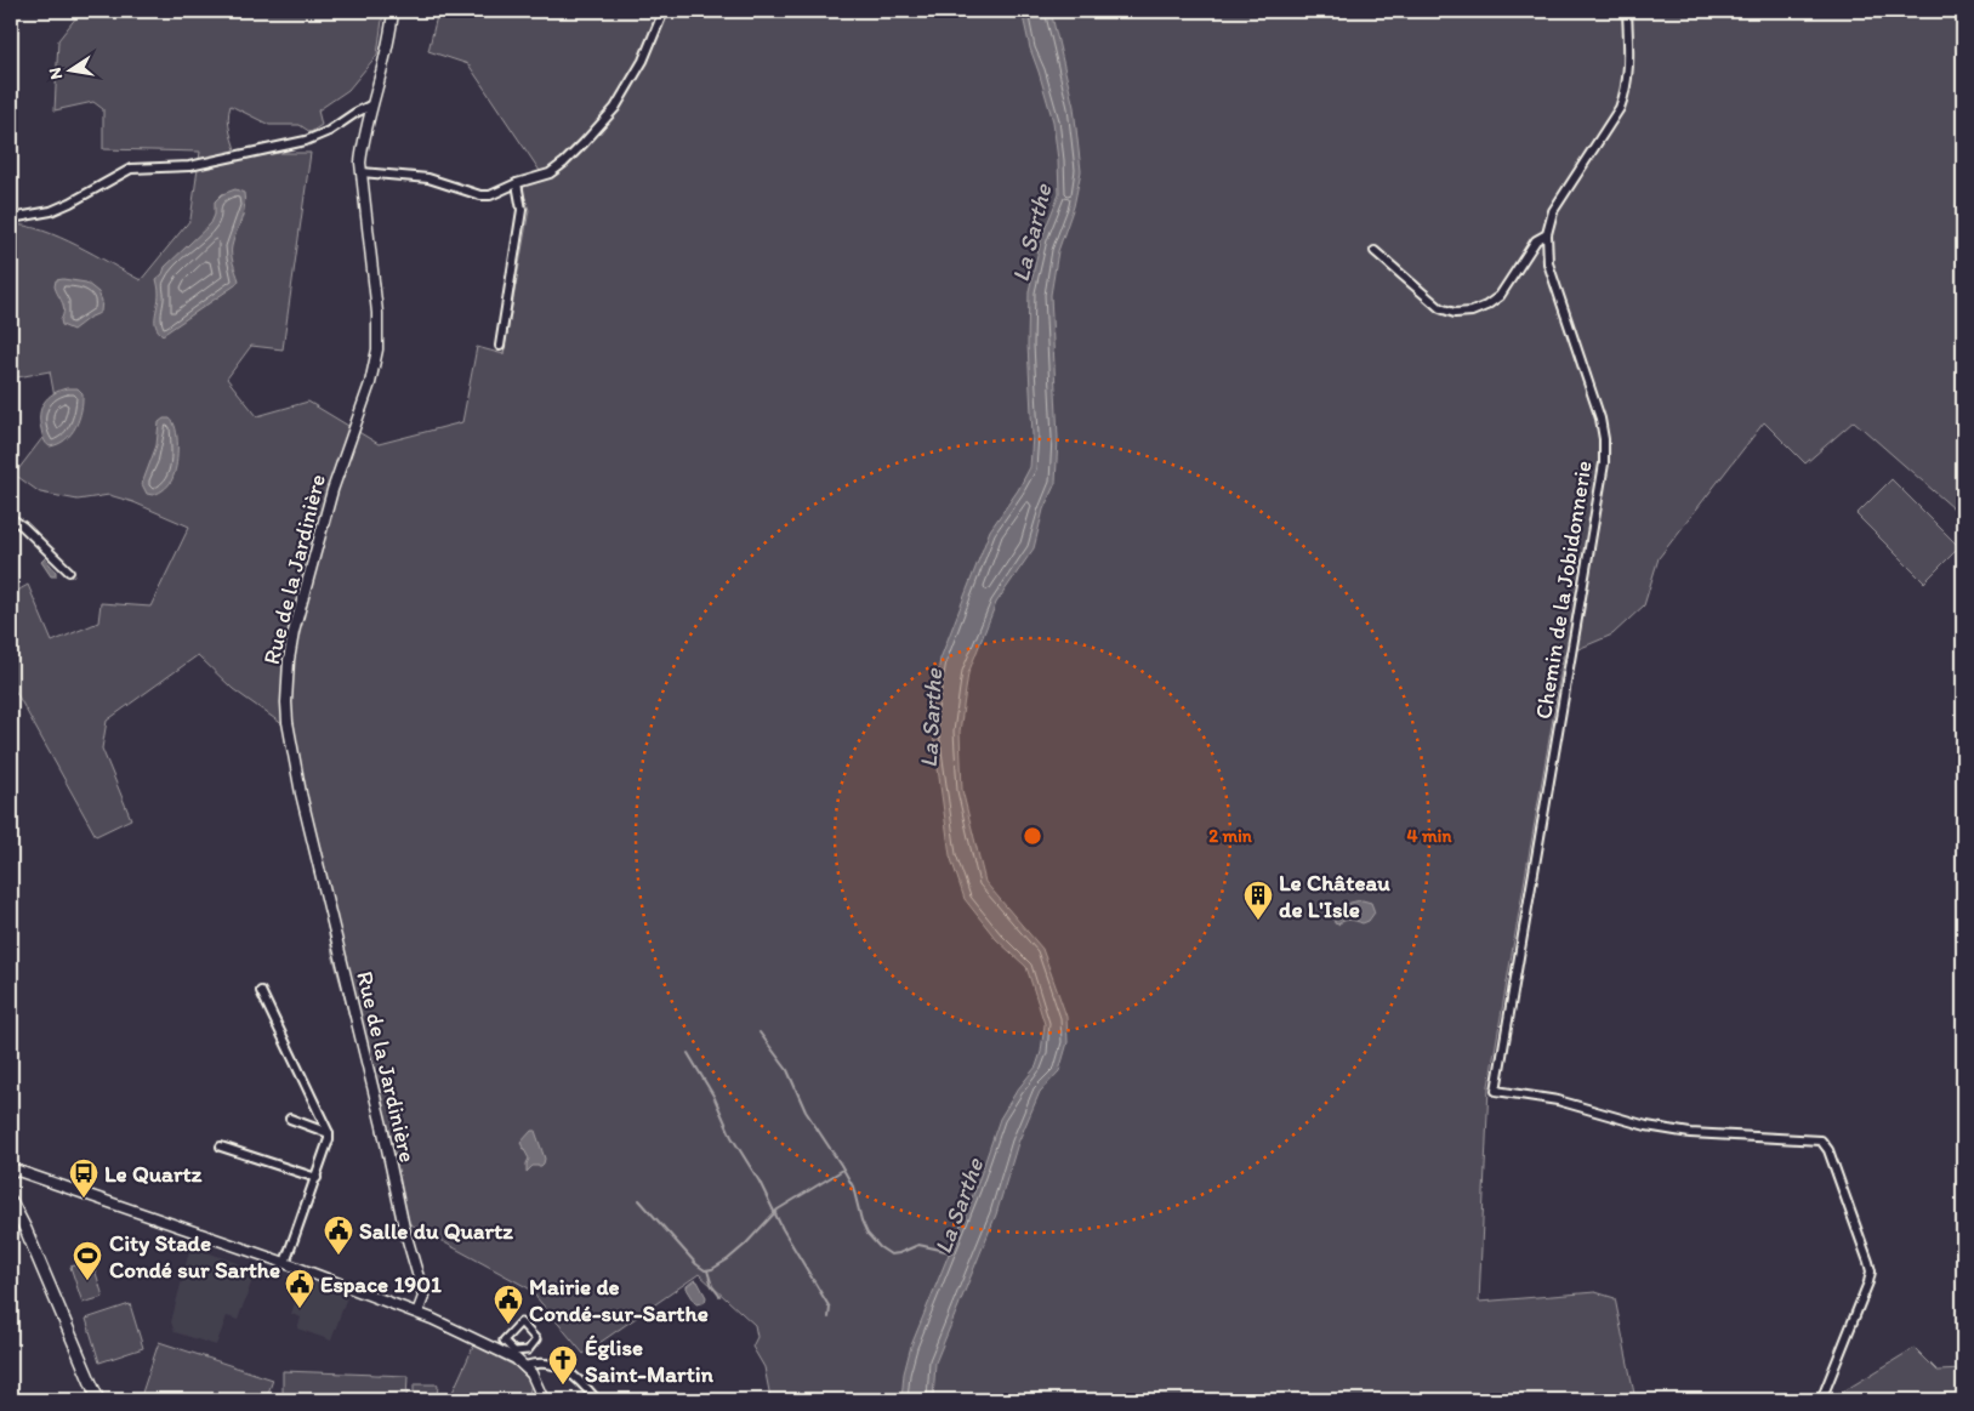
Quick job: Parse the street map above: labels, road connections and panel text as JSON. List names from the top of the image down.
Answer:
{
  "streets": {
    "street": ["Rue de la Jardinière", "Chemin de la Jobidonnerie"]
  },
  "water": ["La Sarthe"],
  "places": {
    "building": ["Le Château de L'Isle"],
    "bus stop": ["Le Quartz"],
    "public building": ["Salle du Quartz", "Espace 1901", "Mairie de Condé-sur-Sarthe"],
    "sports": ["City Stade Condé sur Sarthe"],
    "church": ["Église Saint-Martin"]
  },
  "north": "left",
  "rings": ["2 min", "4 min"]
}
